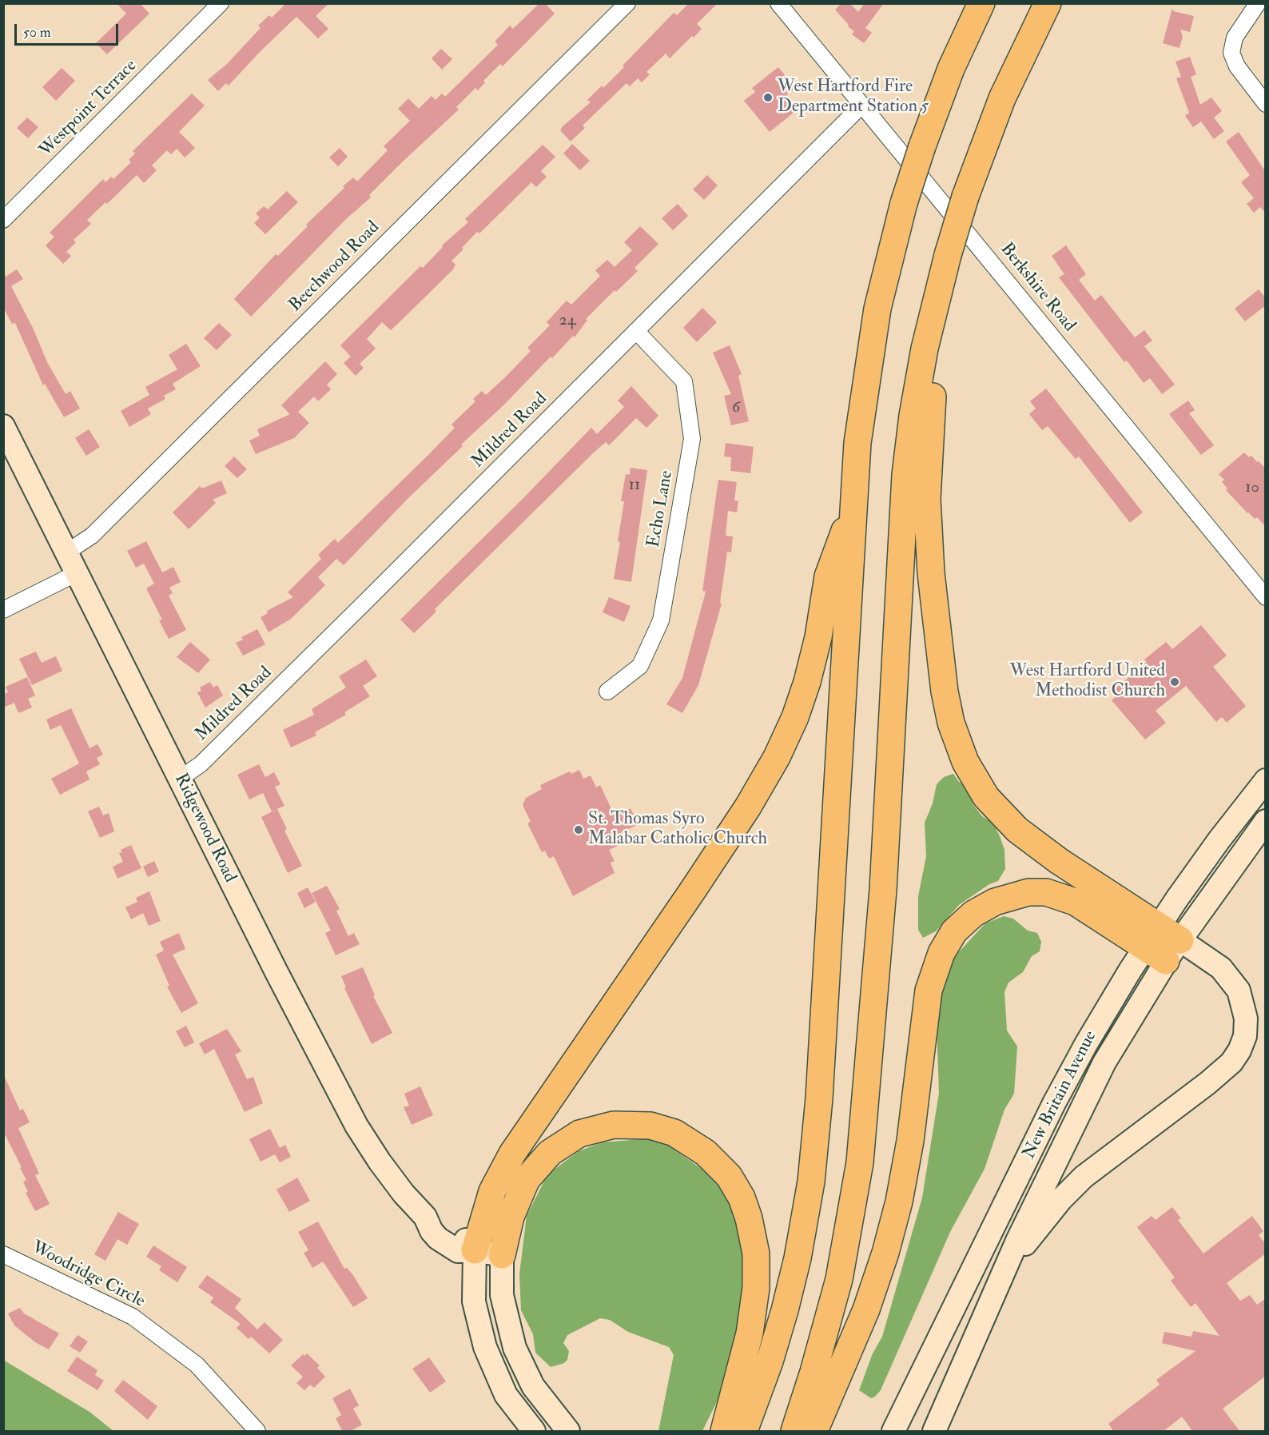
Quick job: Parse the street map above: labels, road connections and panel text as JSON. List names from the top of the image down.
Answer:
{
  "streets": {
    "main road": ["Ridgewood Road", "New Britain Avenue"],
    "street": [
      "Westpoint Terrace",
      "Beechwood Road",
      "Berkshire Road",
      "Mildred Road",
      "Echo Lane",
      "Woodridge Circle"
    ]
  },
  "crossings": [
    ["Beechwood Road", "Ridgewood Road"],
    ["Berkshire Road", "Mildred Road"],
    ["Mildred Road", "Echo Lane"],
    ["Mildred Road", "Ridgewood Road"]
  ],
  "places": ["West Hartford Fire Department Station 5", "West Hartford United Methodist Church", "St. Thomas Syro Malabar Catholic Church"],
  "house_numbers": [
    "24",
    "6",
    "11",
    "10"
  ],
  "scale_bar": "50 m"
}
